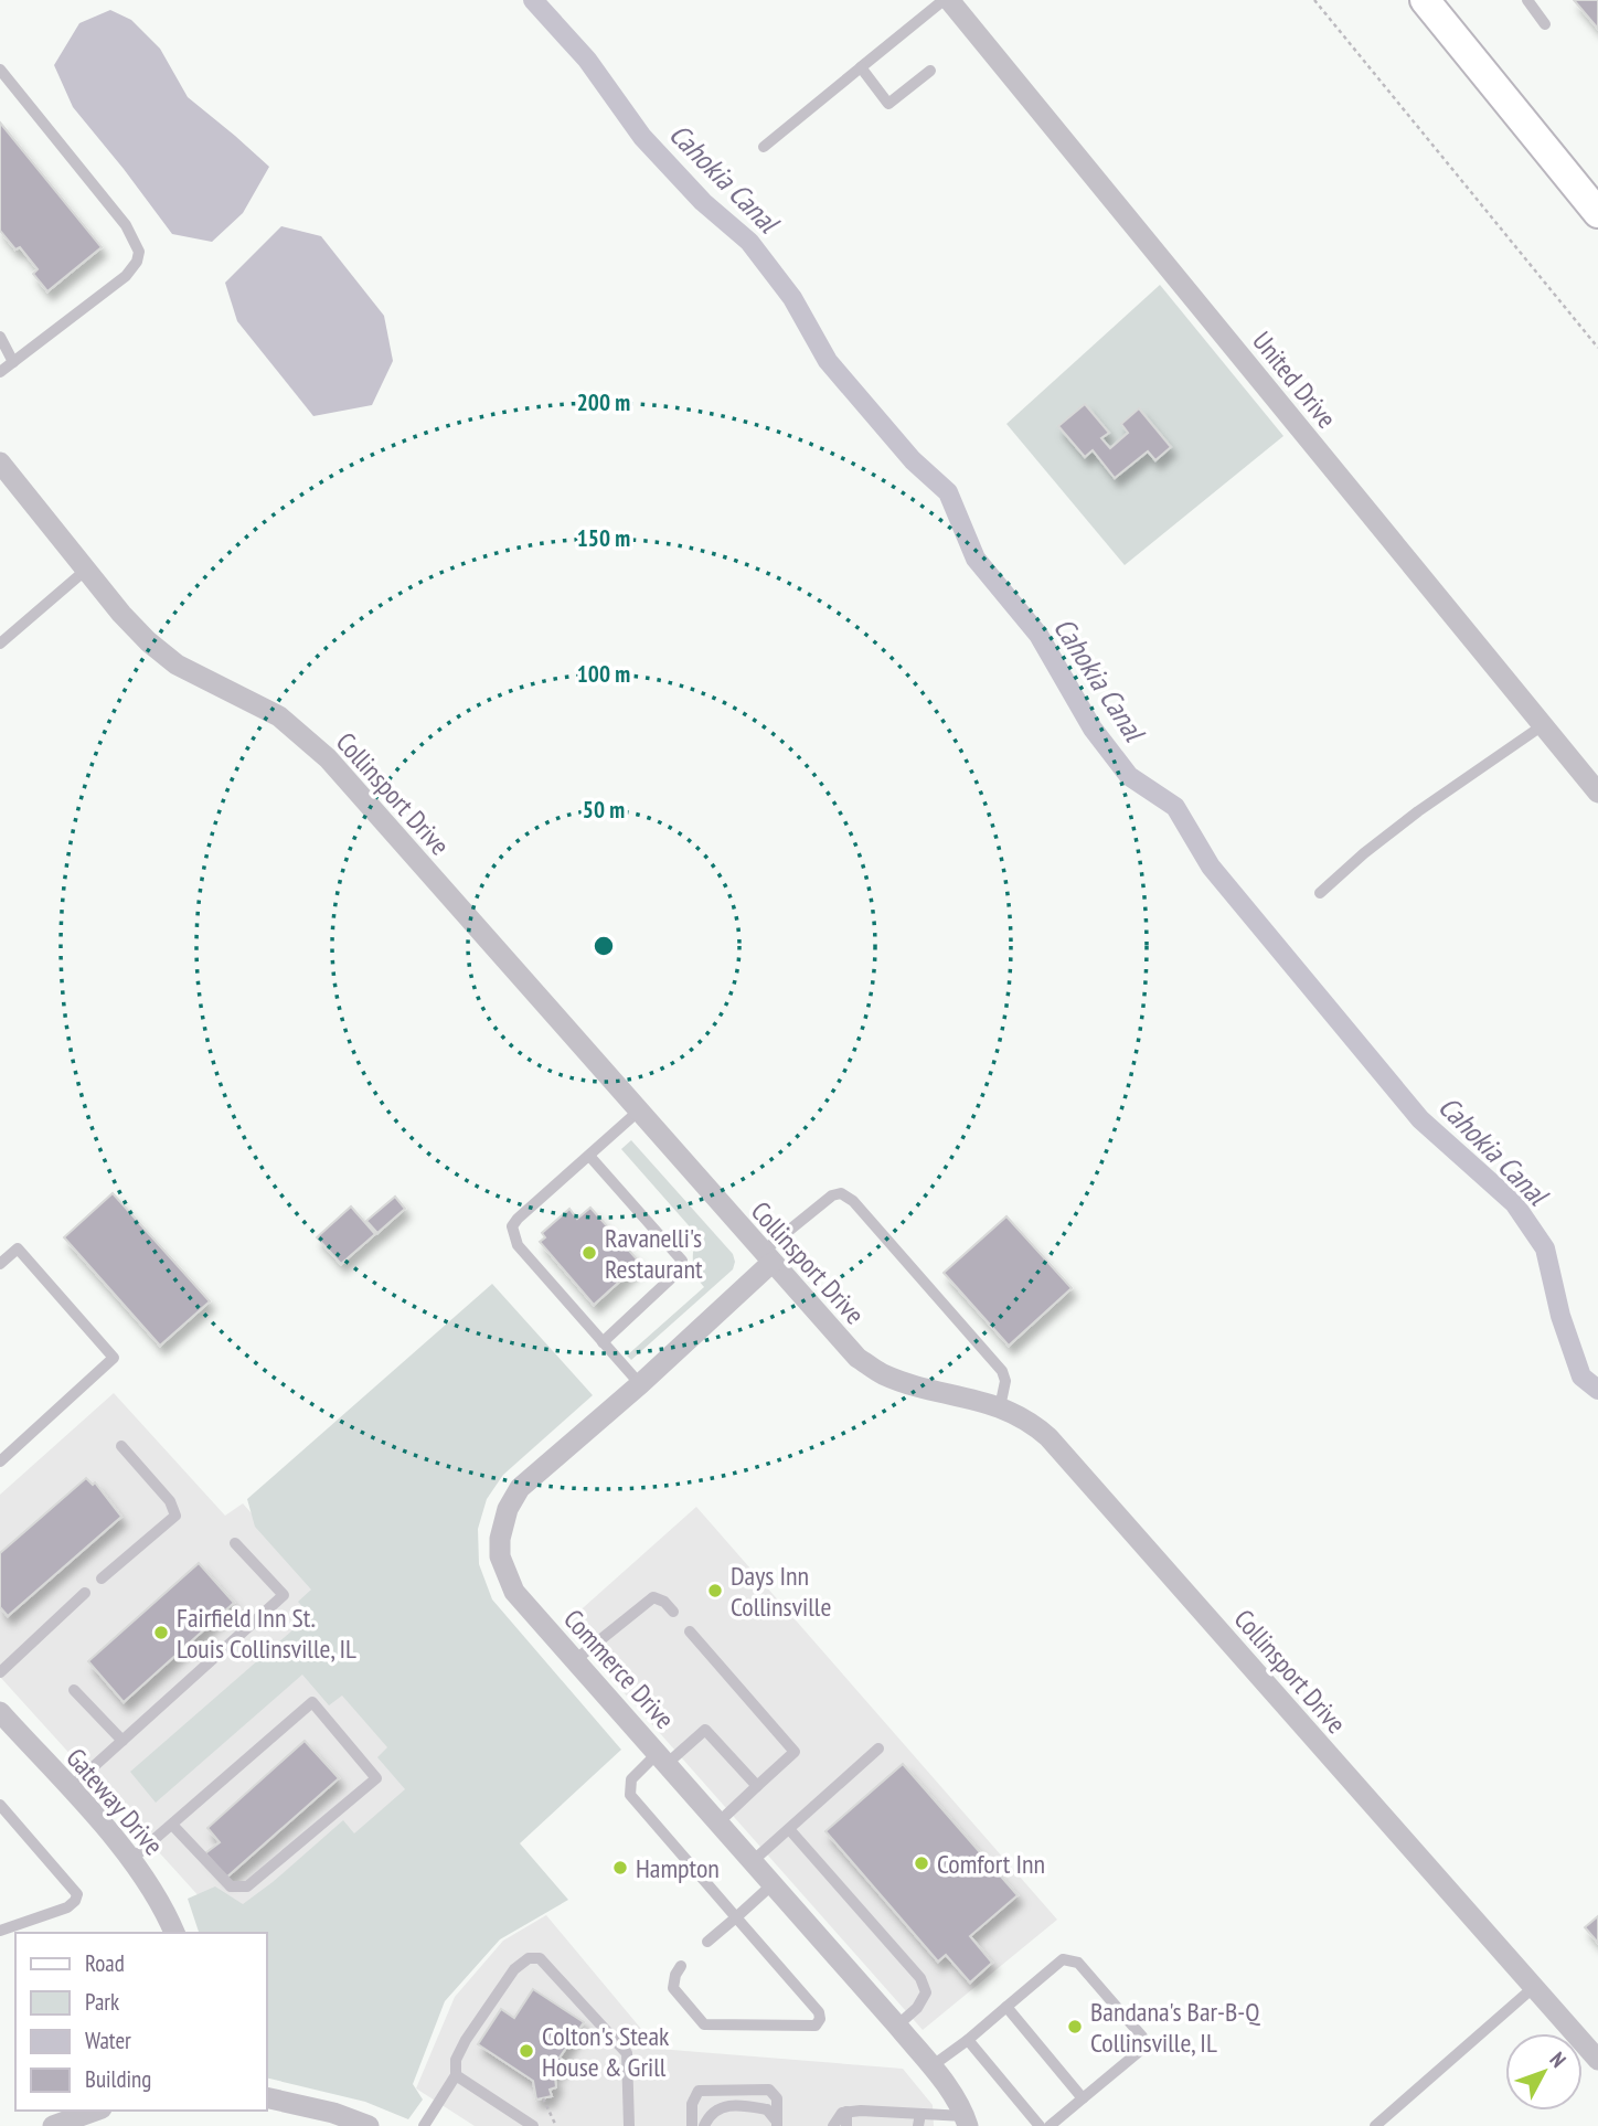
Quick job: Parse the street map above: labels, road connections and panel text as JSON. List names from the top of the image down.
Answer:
{
  "streets": {
    "street": [
      "United Drive",
      "Collinsport Drive",
      "Commerce Drive",
      "Gateway Drive"
    ]
  },
  "crossings": [
    ["Collinsport Drive", "Commerce Drive"]
  ],
  "water": ["Cahokia Canal"],
  "places": [
    "Ravanelli's Restaurant",
    "Days Inn Collinsville",
    "Fairfield Inn St. Louis Collinsville, IL",
    "Comfort Inn",
    "Hampton",
    "Bandana's Bar-B-Q Collinsville, IL",
    "Colton's Steak House & Grill"
  ],
  "legend": [
    "Road",
    "Park",
    "Water",
    "Building"
  ],
  "north": "top right",
  "rings": [
    "200 m",
    "150 m",
    "100 m",
    "50 m"
  ]
}
